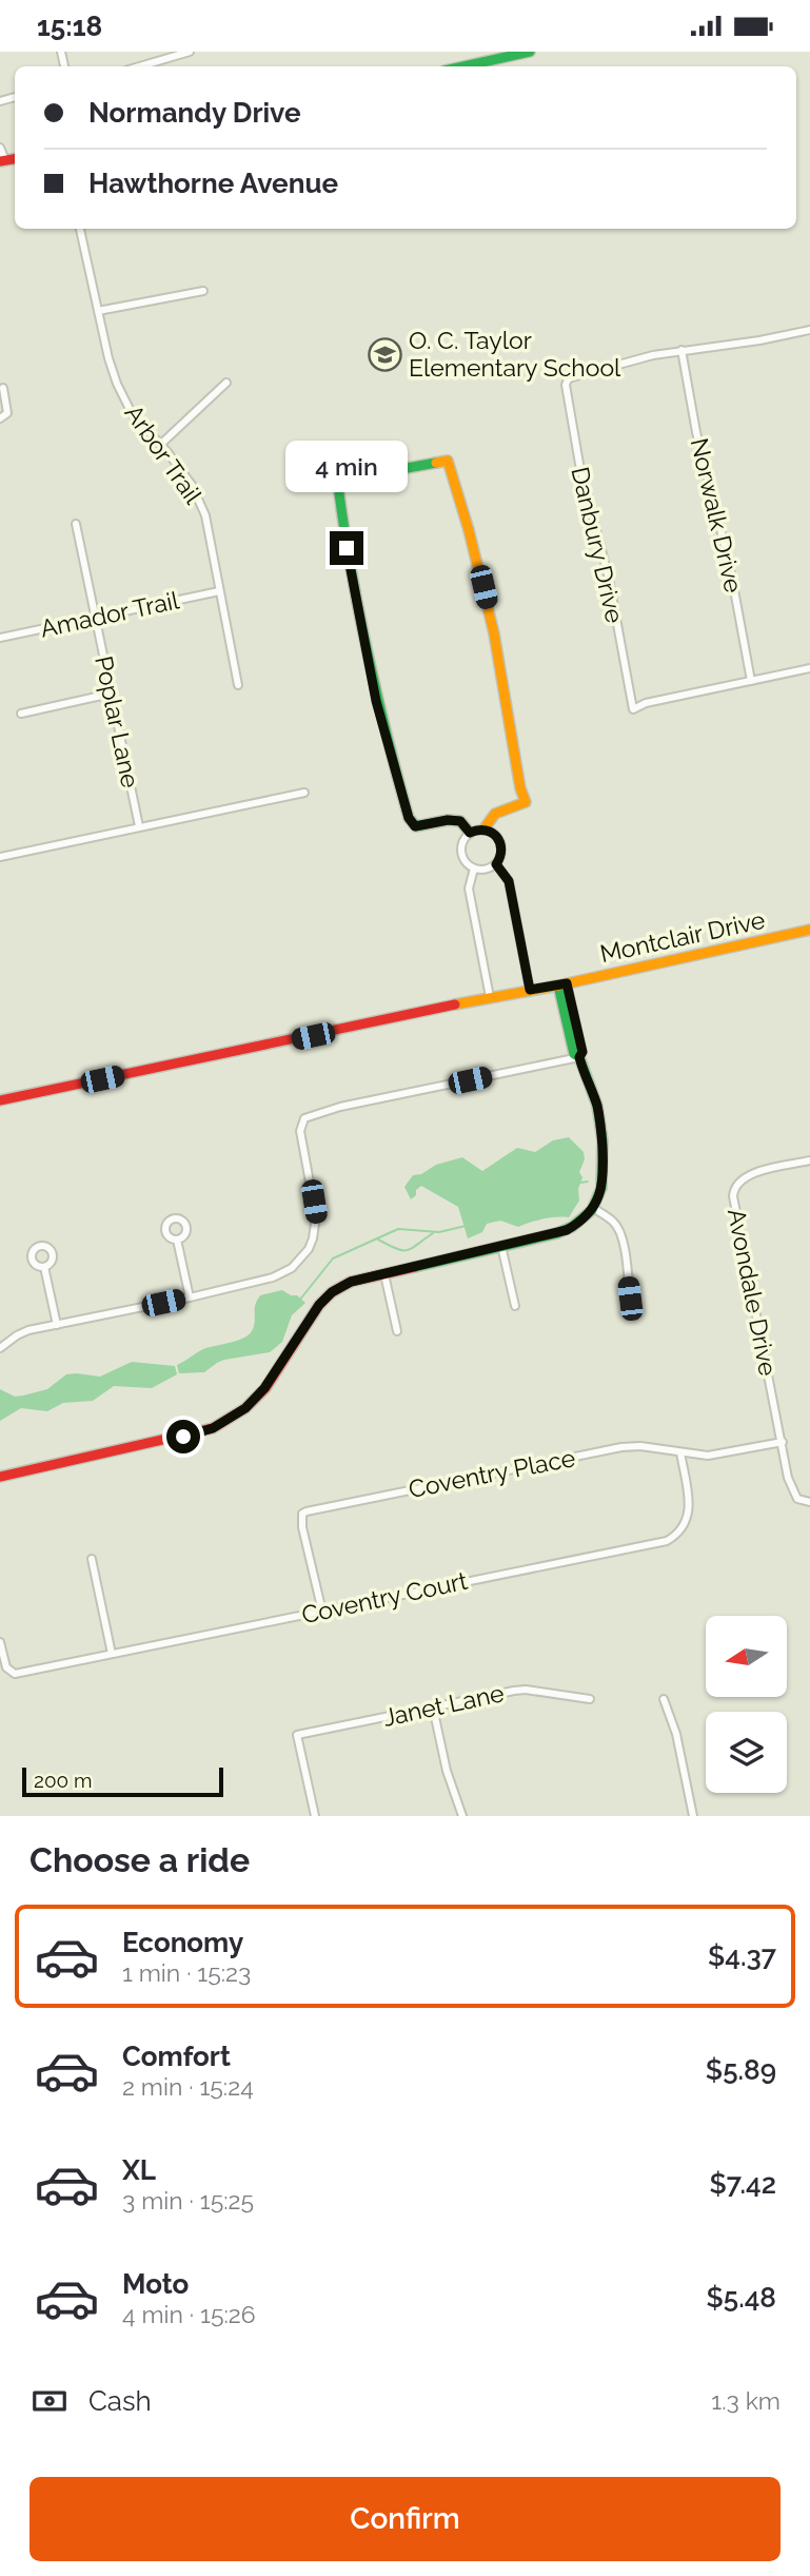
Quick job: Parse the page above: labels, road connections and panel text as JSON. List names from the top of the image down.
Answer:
{
  "streets": {
    "street": [
      "Arbor Trail",
      "Norwalk Drive",
      "Danbury Drive",
      "Amador Trail",
      "Poplar Lane",
      "Montclair Drive",
      "Avondale Drive",
      "Coventry Place",
      "Coventry Court",
      "Janet Lane"
    ]
  },
  "crossings": [
    ["Arbor Trail", "Amador Trail"],
    ["Norwalk Drive", "Danbury Drive"],
    ["Amador Trail", "Poplar Lane"],
    ["Avondale Drive", "Coventry Place"],
    ["Coventry Place", "Coventry Court"]
  ],
  "places": {
    "school or university": ["O. C. Taylor Elementary School"]
  },
  "scale_bar": "200 m",
  "north": "left",
  "page": {
    "status": "15:18",
    "banner": ["Normandy Drive", "Hawthorne Avenue"],
    "bubble": "4 min",
    "scale": "200 m",
    "heading": "Choose a ride",
    "list": [
      {
        "name": "Economy",
        "note": "1 min · 15:23",
        "value": "$4.37"
      },
      {
        "name": "Comfort",
        "note": "2 min · 15:24",
        "value": "$5.89"
      },
      {
        "name": "XL",
        "note": "3 min · 15:25",
        "value": "$7.42"
      },
      {
        "name": "Moto",
        "note": "4 min · 15:26",
        "value": "$5.48"
      }
    ],
    "pay": ["Cash", "1.3 km"],
    "buttons": "Confirm"
  }
}
